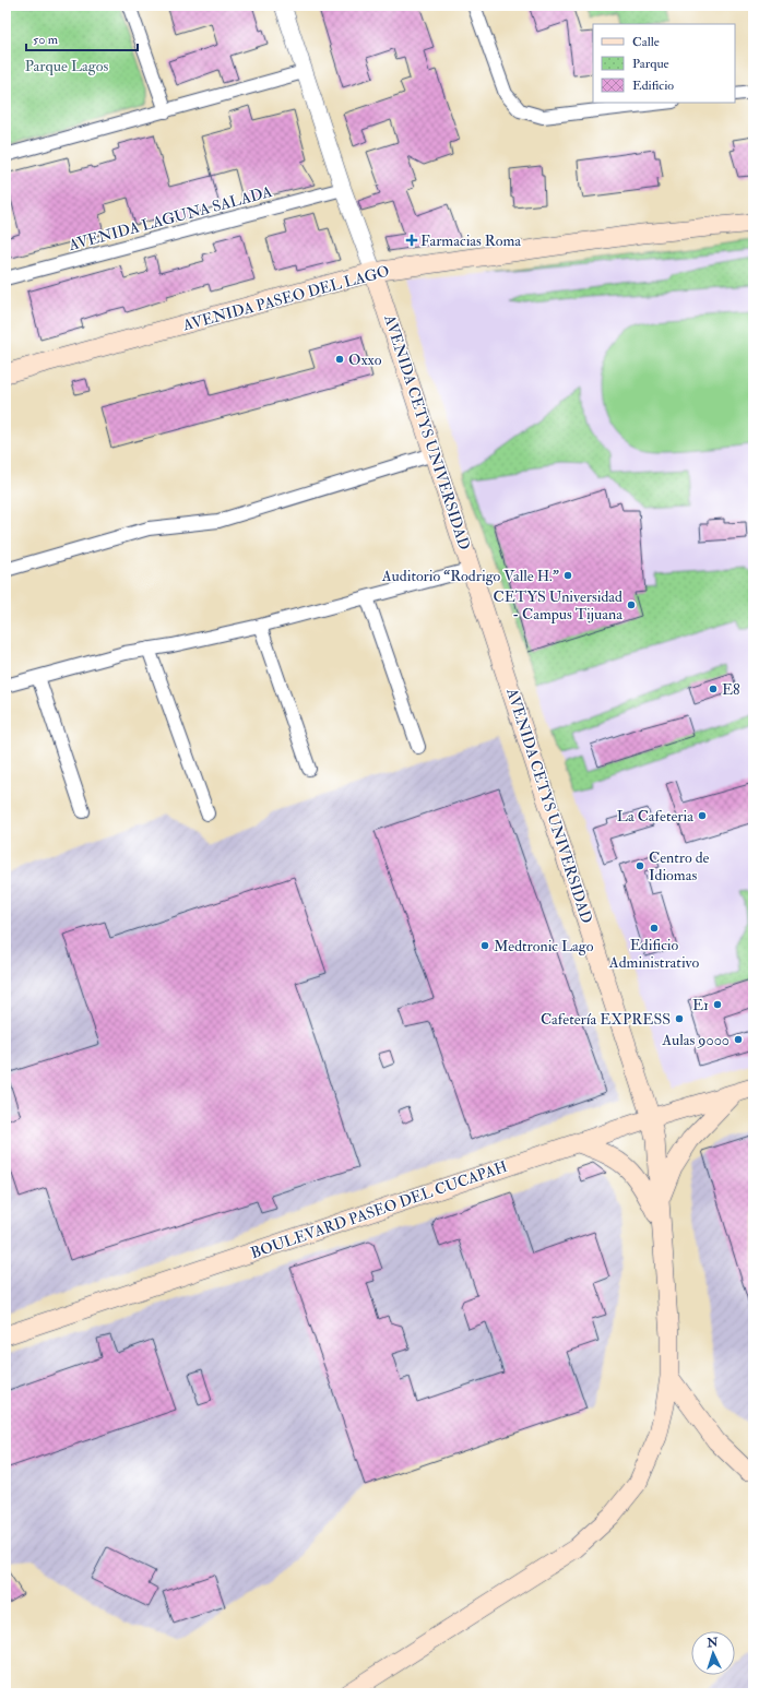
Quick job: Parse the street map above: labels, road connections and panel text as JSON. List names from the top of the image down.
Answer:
{
  "streets": {
    "main road": ["AVENIDA PASEO DEL LAGO", "AVENIDA CETYS UNIVERSIDAD", "BOULEVARD PASEO DEL CUCAPAH"],
    "street": ["AVENIDA LAGUNA SALADA"]
  },
  "crossings": [
    ["AVENIDA PASEO DEL LAGO", "AVENIDA CETYS UNIVERSIDAD"],
    ["AVENIDA CETYS UNIVERSIDAD", "BOULEVARD PASEO DEL CUCAPAH"]
  ],
  "parks": ["Parque Lagos"],
  "places": {
    "health": ["Farmacias Roma"],
    "other": [
      "Oxxo",
      "Auditorio “Rodrigo Valle H.”",
      "CETYS Universidad - Campus Tijuana",
      "E8",
      "La Cafeteria",
      "Centro de Idiomas",
      "Edificio Administrativo",
      "Medtronic Lago",
      "E1",
      "Cafetería EXPRESS",
      "Aulas 9000"
    ]
  },
  "legend": ["Calle", "Parque", "Edificio"],
  "scale_bar": "50 m",
  "north": "top"
}
